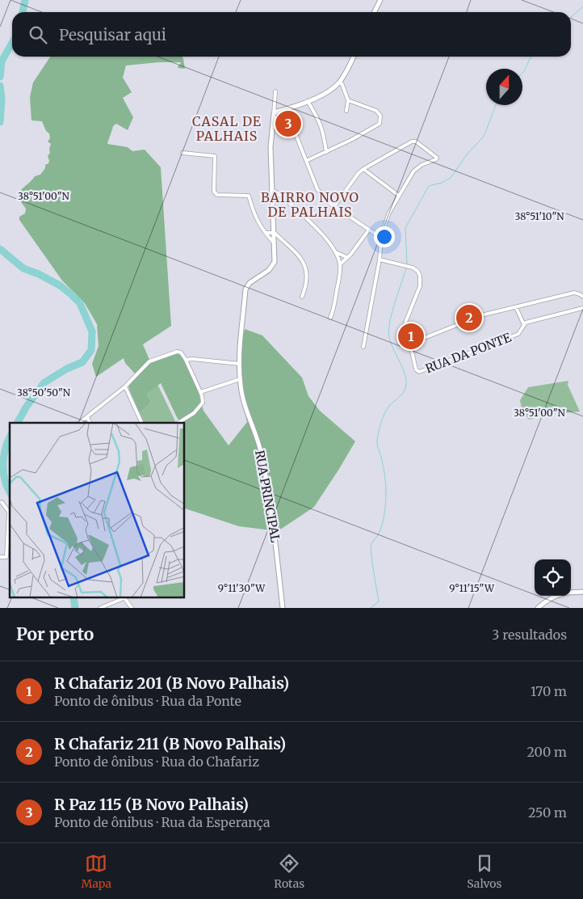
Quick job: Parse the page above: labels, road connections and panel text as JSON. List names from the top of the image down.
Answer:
{
  "streets": {
    "street": ["RUA DA PONTE", "RUA PRINCIPAL"]
  },
  "districts": ["CASAL DE PALHAIS", "BAIRRO NOVO DE PALHAIS"],
  "north": "top",
  "page": {
    "search": "Pesquisar aqui",
    "pins": ["3", "2", "1"],
    "heading": ["Por perto", "3 resultados"],
    "list": [
      {
        "mark": "1",
        "name": "R Chafariz 201 (B Novo Palhais)",
        "note": "Ponto de ônibus · Rua da Ponte",
        "value": "170 m"
      },
      {
        "mark": "2",
        "name": "R Chafariz 211 (B Novo Palhais)",
        "note": "Ponto de ônibus · Rua do Chafariz",
        "value": "200 m"
      },
      {
        "mark": "3",
        "name": "R Paz 115 (B Novo Palhais)",
        "note": "Ponto de ônibus · Rua da Esperança",
        "value": "250 m"
      }
    ],
    "nav": ["Mapa", "Rotas", "Salvos"]
  },
  "coordinates": [
    "38°51'00\"N",
    "38°51'10\"N",
    "38°50'50\"N",
    "9°11'30\"W",
    "9°11'15\"W"
  ]
}
